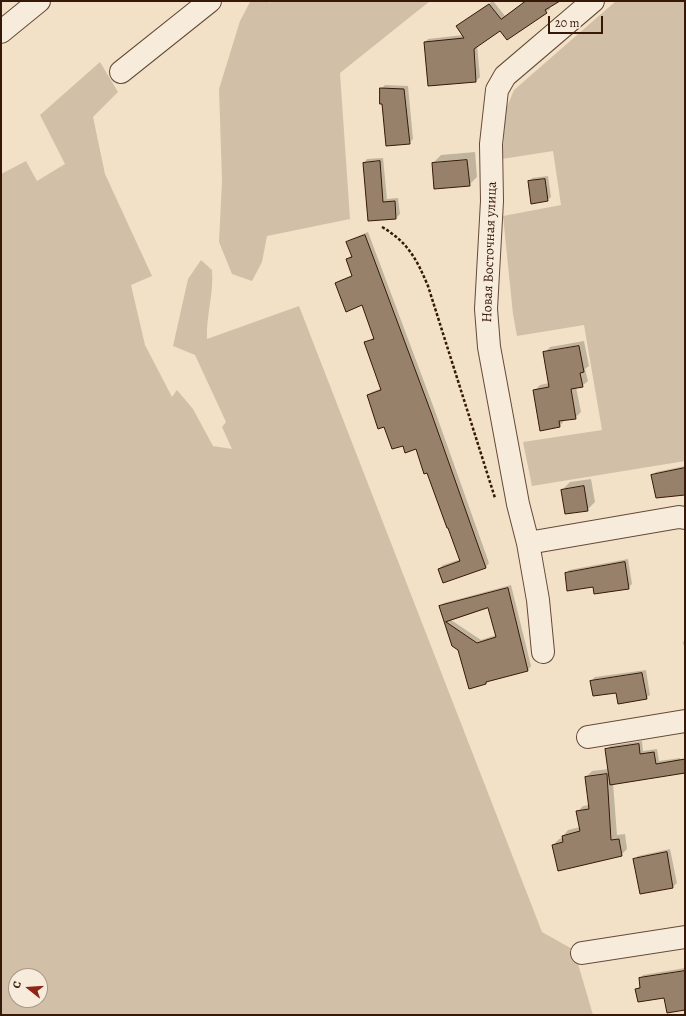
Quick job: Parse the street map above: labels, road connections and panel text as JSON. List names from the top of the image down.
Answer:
{
  "streets": {
    "street": ["Новая Восточная улица"]
  },
  "scale_bar": "20 m",
  "north": "left"
}
